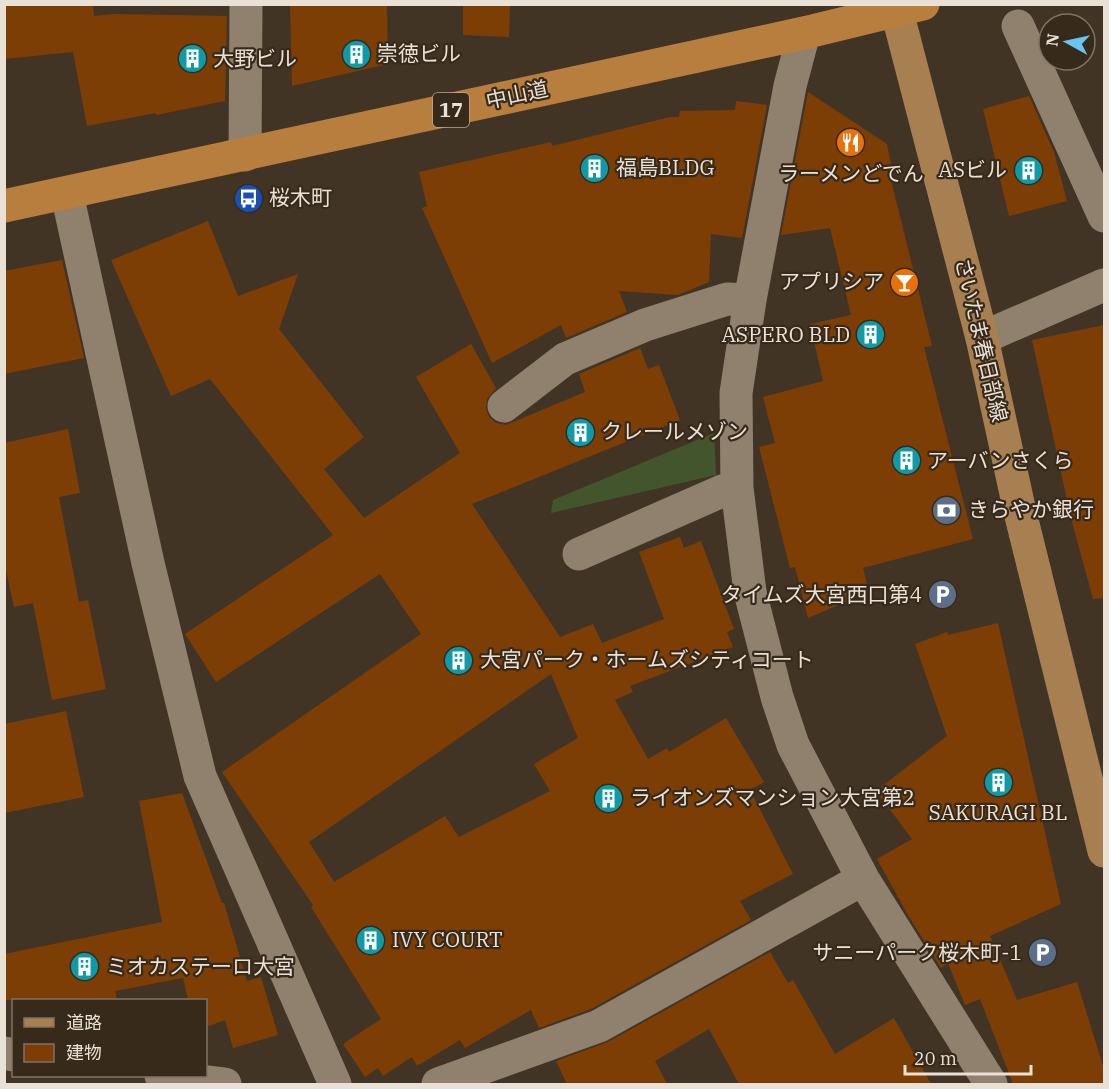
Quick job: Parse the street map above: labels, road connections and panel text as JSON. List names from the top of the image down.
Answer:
{
  "streets": {
    "highway": ["中山道", "17"],
    "main road": ["さいたま春日部線"]
  },
  "crossings": [
    ["中山道", "さいたま春日部線"]
  ],
  "places": {
    "building": [
      "崇徳ビル",
      "大野ビル",
      "福島BLDG",
      "ASビル",
      "ASPERO BLD",
      "クレールメゾン",
      "アーバンさくら",
      "大宮パーク・ホームズシティコート",
      "SAKURAGI BL",
      "ライオンズマンション大宮第2",
      "IVY COURT",
      "ミオカステーロ大宮"
    ],
    "restaurant": ["ラーメンどでん"],
    "bus stop": ["桜木町"],
    "bar": ["アプリシア"],
    "bank": ["きらやか銀行"],
    "parking": ["タイムズ大宮西口第4", "サニーパーク桜木町-1"]
  },
  "legend": ["道路", "建物"],
  "scale_bar": "20 m",
  "north": "left"
}
